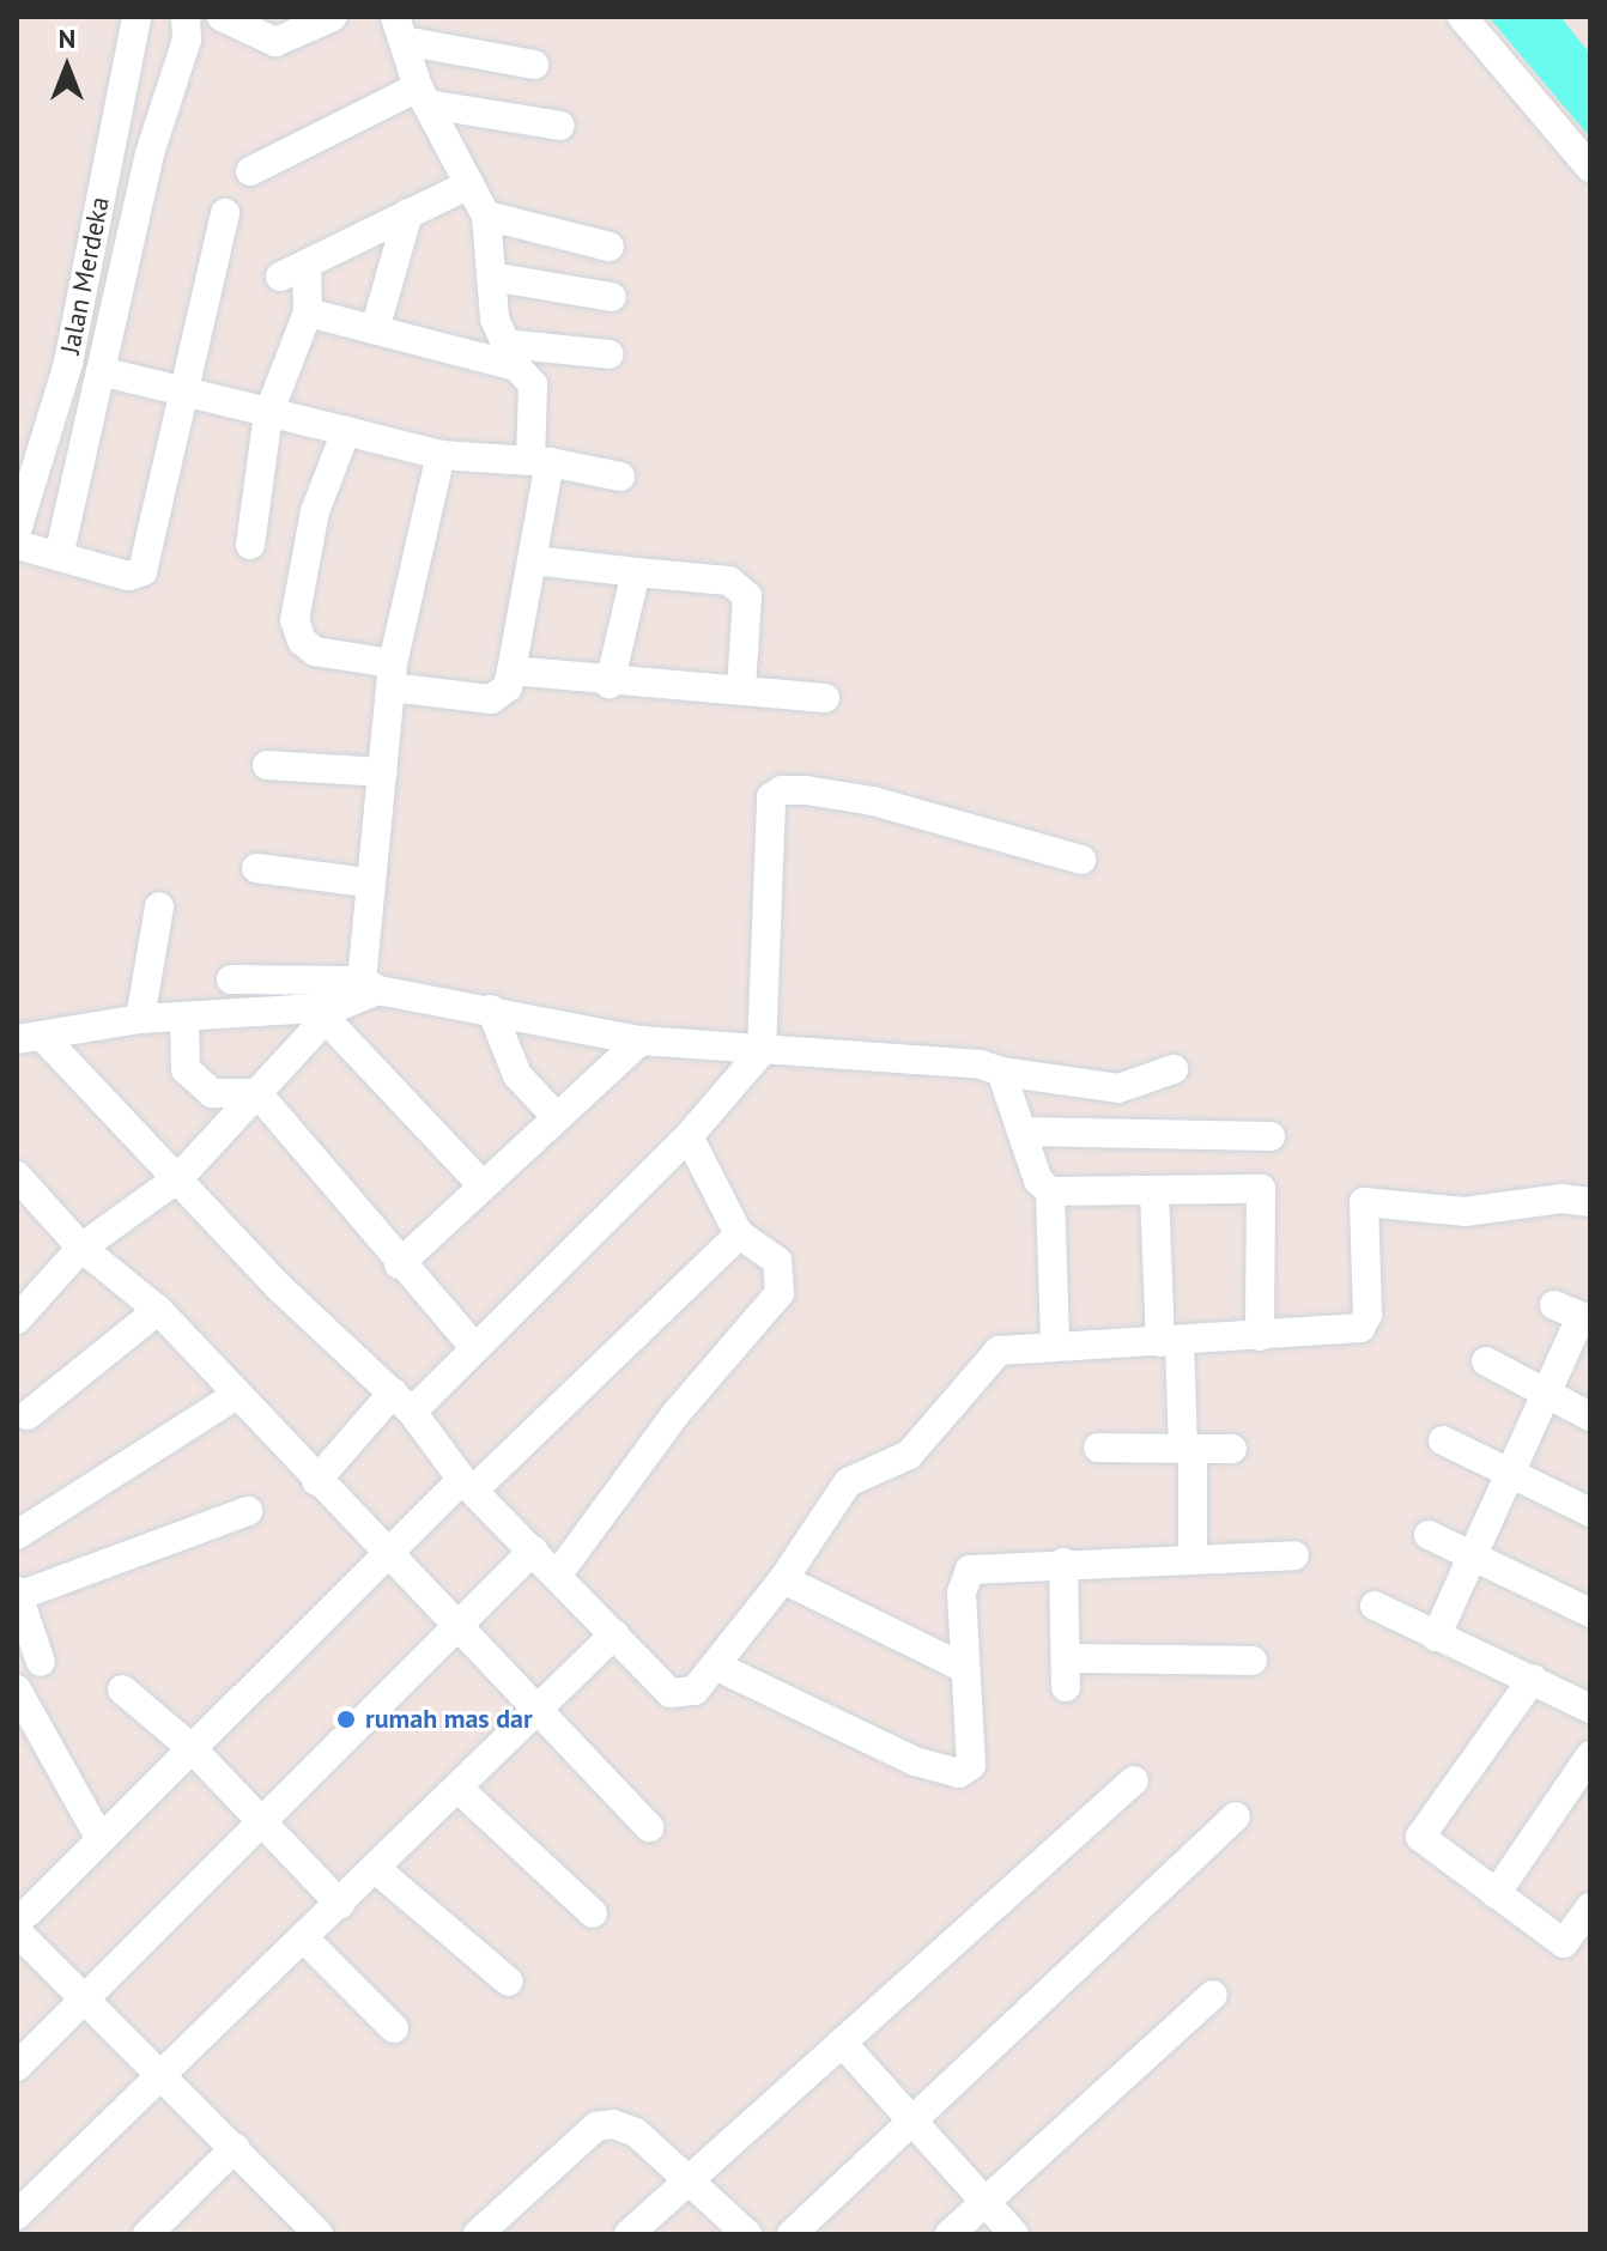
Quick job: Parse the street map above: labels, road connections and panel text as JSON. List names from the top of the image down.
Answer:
{
  "streets": {
    "street": ["Jalan Merdeka"]
  },
  "places": ["rumah mas dar"],
  "north": "top"
}
